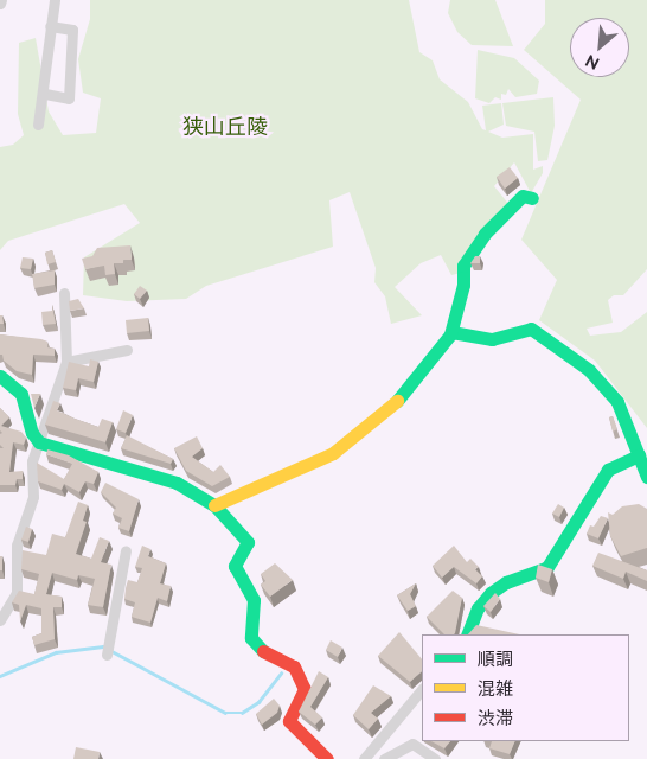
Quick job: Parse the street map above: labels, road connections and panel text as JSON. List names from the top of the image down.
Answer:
{
  "parks": ["狭山丘陵"],
  "legend": ["順調", "混雑", "渋滞"],
  "north": "bottom left"
}
